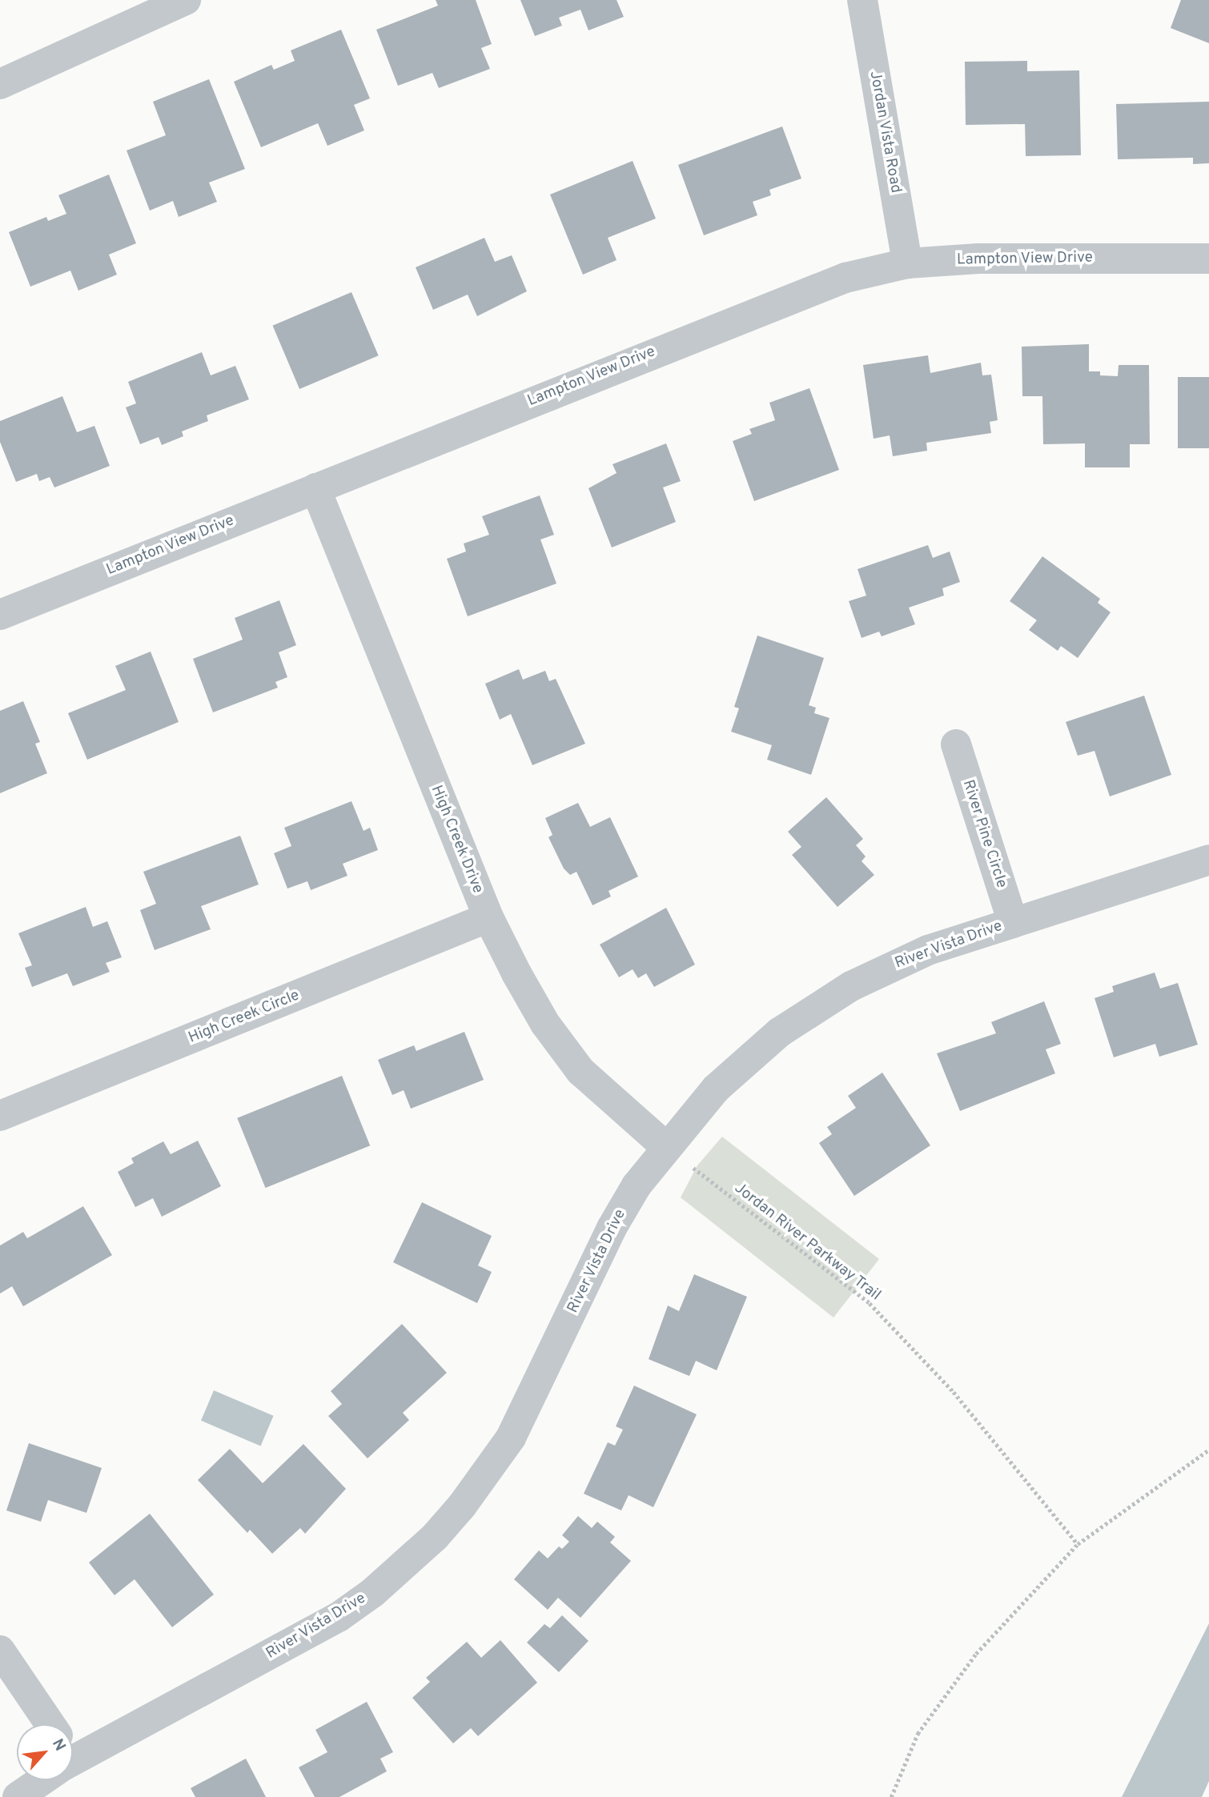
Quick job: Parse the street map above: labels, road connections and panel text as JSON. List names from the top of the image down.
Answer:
{
  "streets": {
    "street": [
      "Jordan Vista Road",
      "Lampton View Drive",
      "River Pine Circle",
      "High Creek Drive",
      "River Vista Drive",
      "High Creek Circle"
    ],
    "path": ["Jordan River Parkway Trail"]
  },
  "crossings": [
    ["Jordan Vista Road", "Lampton View Drive"],
    ["Lampton View Drive", "High Creek Drive"],
    ["River Pine Circle", "River Vista Drive"],
    ["High Creek Drive", "River Vista Drive"],
    ["High Creek Drive", "High Creek Circle"],
    ["High Creek Drive", "Jordan River Parkway Trail"],
    ["River Vista Drive", "Jordan River Parkway Trail"]
  ],
  "north": "top right"
}
